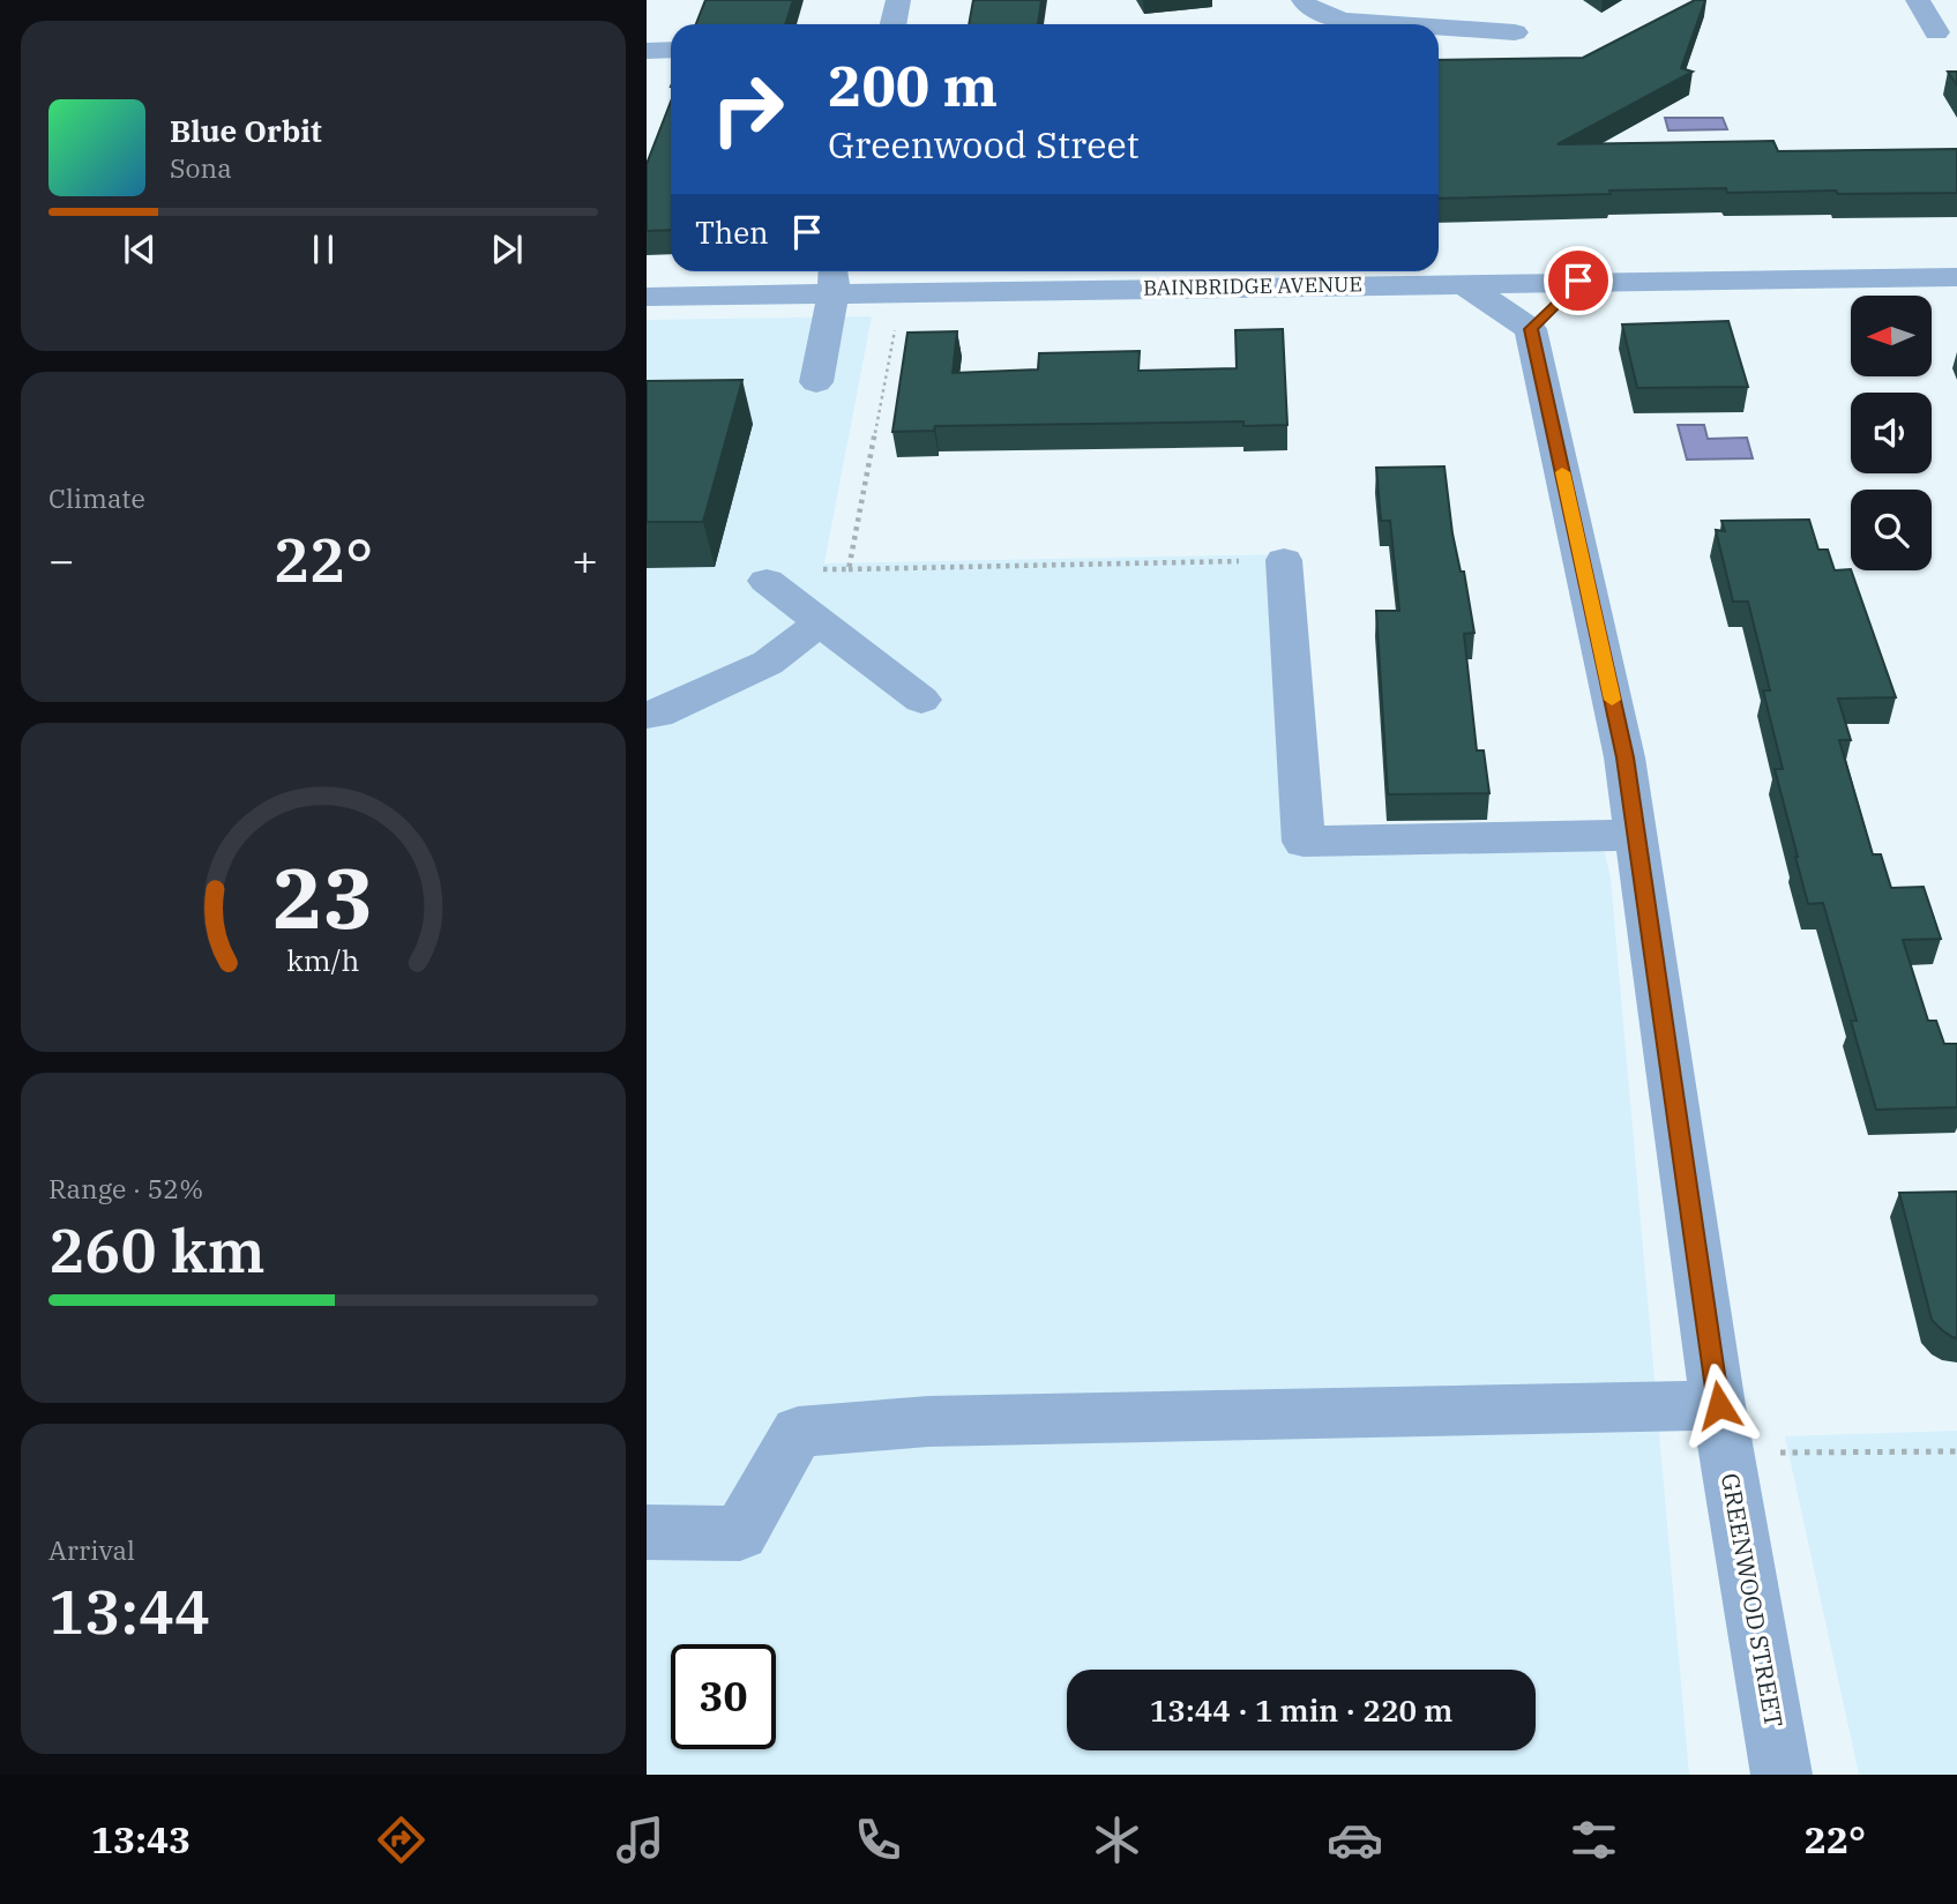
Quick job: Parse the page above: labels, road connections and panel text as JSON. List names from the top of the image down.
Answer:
{
  "streets": {
    "street": ["BAINBRIDGE AVENUE", "GREENWOOD STREET"]
  },
  "north": "left",
  "page": {
    "turn": ["200 m", "Greenwood Street"],
    "song": ["Blue Orbit", "Sona"],
    "then": "Then",
    "tile": [
      "Climate",
      ["Range · 52%", "260 km"],
      ["Arrival", "13:44"]
    ],
    "heat": ["−", "22°", "+"],
    "limit": "30",
    "trip": "13:44 · 1 min · 220 m",
    "tabs": ["13:43", "22°"],
    "gauge": ["23", "km/h"]
  }
}
